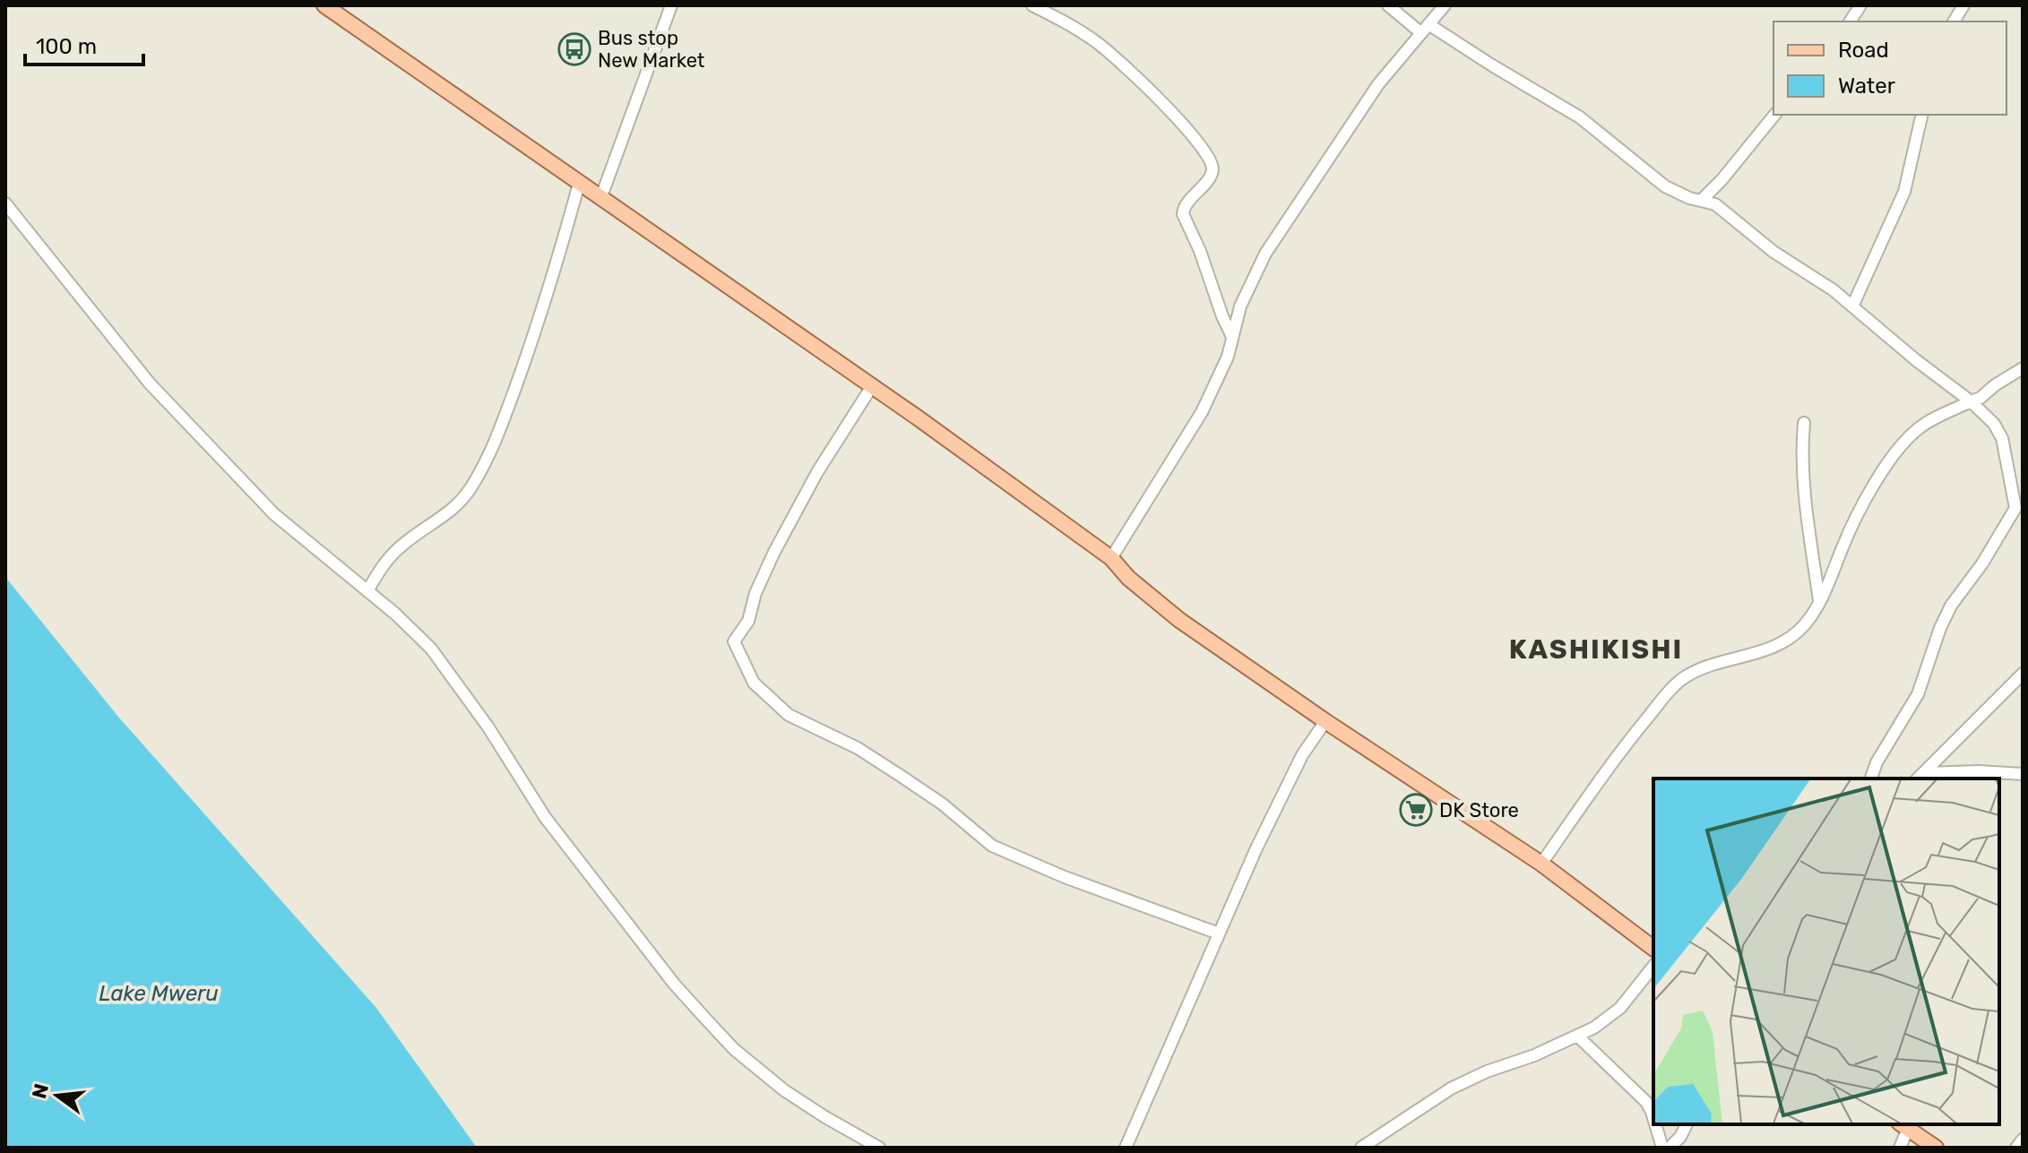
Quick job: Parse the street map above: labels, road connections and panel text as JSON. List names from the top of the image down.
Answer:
{
  "districts": ["KASHIKISHI"],
  "water": ["Lake Mweru"],
  "places": {
    "bus stop": ["Bus stop New Market"],
    "supermarket": ["DK Store"]
  },
  "legend": ["Road", "Water"],
  "scale_bar": "100 m",
  "north": "left"
}
